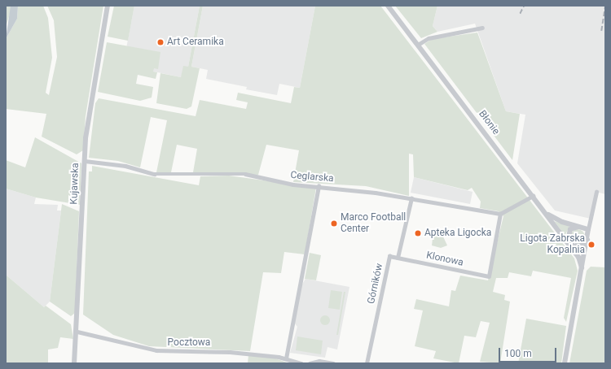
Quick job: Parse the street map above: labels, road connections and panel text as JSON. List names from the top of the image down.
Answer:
{
  "streets": {
    "street": [
      "Błonie",
      "Ceglarska",
      "Kujawska",
      "Klonowa",
      "Górników",
      "Pocztowa"
    ]
  },
  "crossings": [
    ["Ceglarska", "Kujawska"],
    ["Ceglarska", "Klonowa"],
    ["Ceglarska", "Górników"],
    ["Kujawska", "Pocztowa"],
    ["Klonowa", "Górników"]
  ],
  "places": [
    "Art Ceramika",
    "Marco Football Center",
    "Apteka Ligocka",
    "Ligota Zabrska Kopalnia"
  ],
  "scale_bar": "100 m"
}
